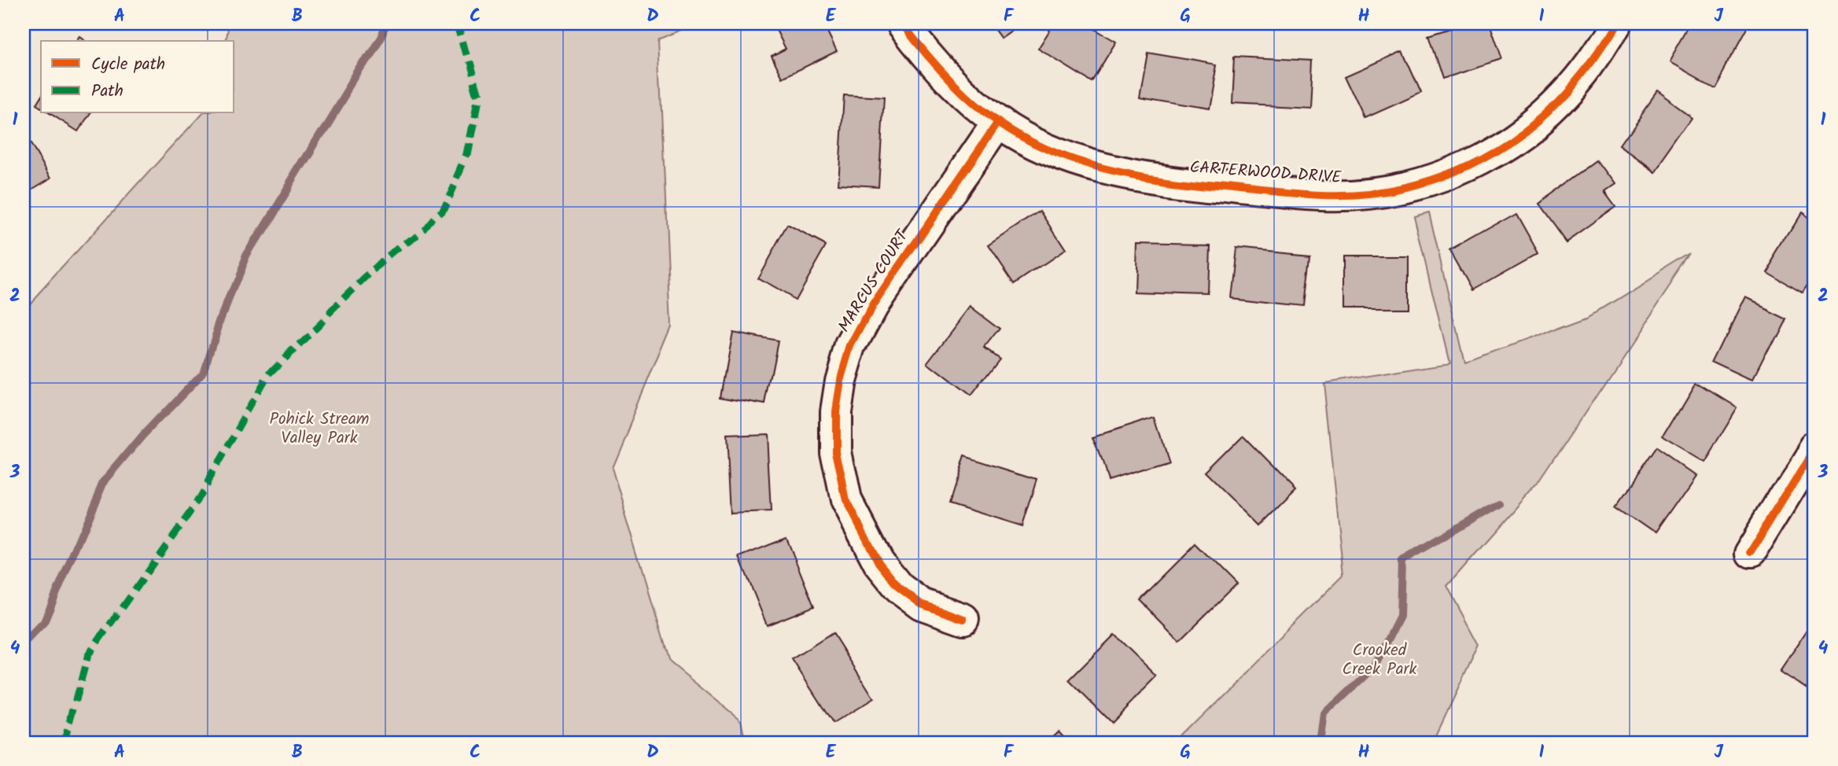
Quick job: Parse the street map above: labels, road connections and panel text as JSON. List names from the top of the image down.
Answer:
{
  "streets": {
    "street": ["CARTERWOOD DRIVE", "MARCUS COURT"]
  },
  "crossings": [
    ["CARTERWOOD DRIVE", "MARCUS COURT"]
  ],
  "parks": ["Pohick Stream Valley Park", "Crooked Creek Park"],
  "legend": ["Cycle path", "Path"],
  "grid": {
    "columns": [
      "A",
      "B",
      "C",
      "D",
      "E",
      "F",
      "G",
      "H",
      "I",
      "J"
    ],
    "rows": [
      "1",
      "2",
      "3",
      "4"
    ]
  }
}
